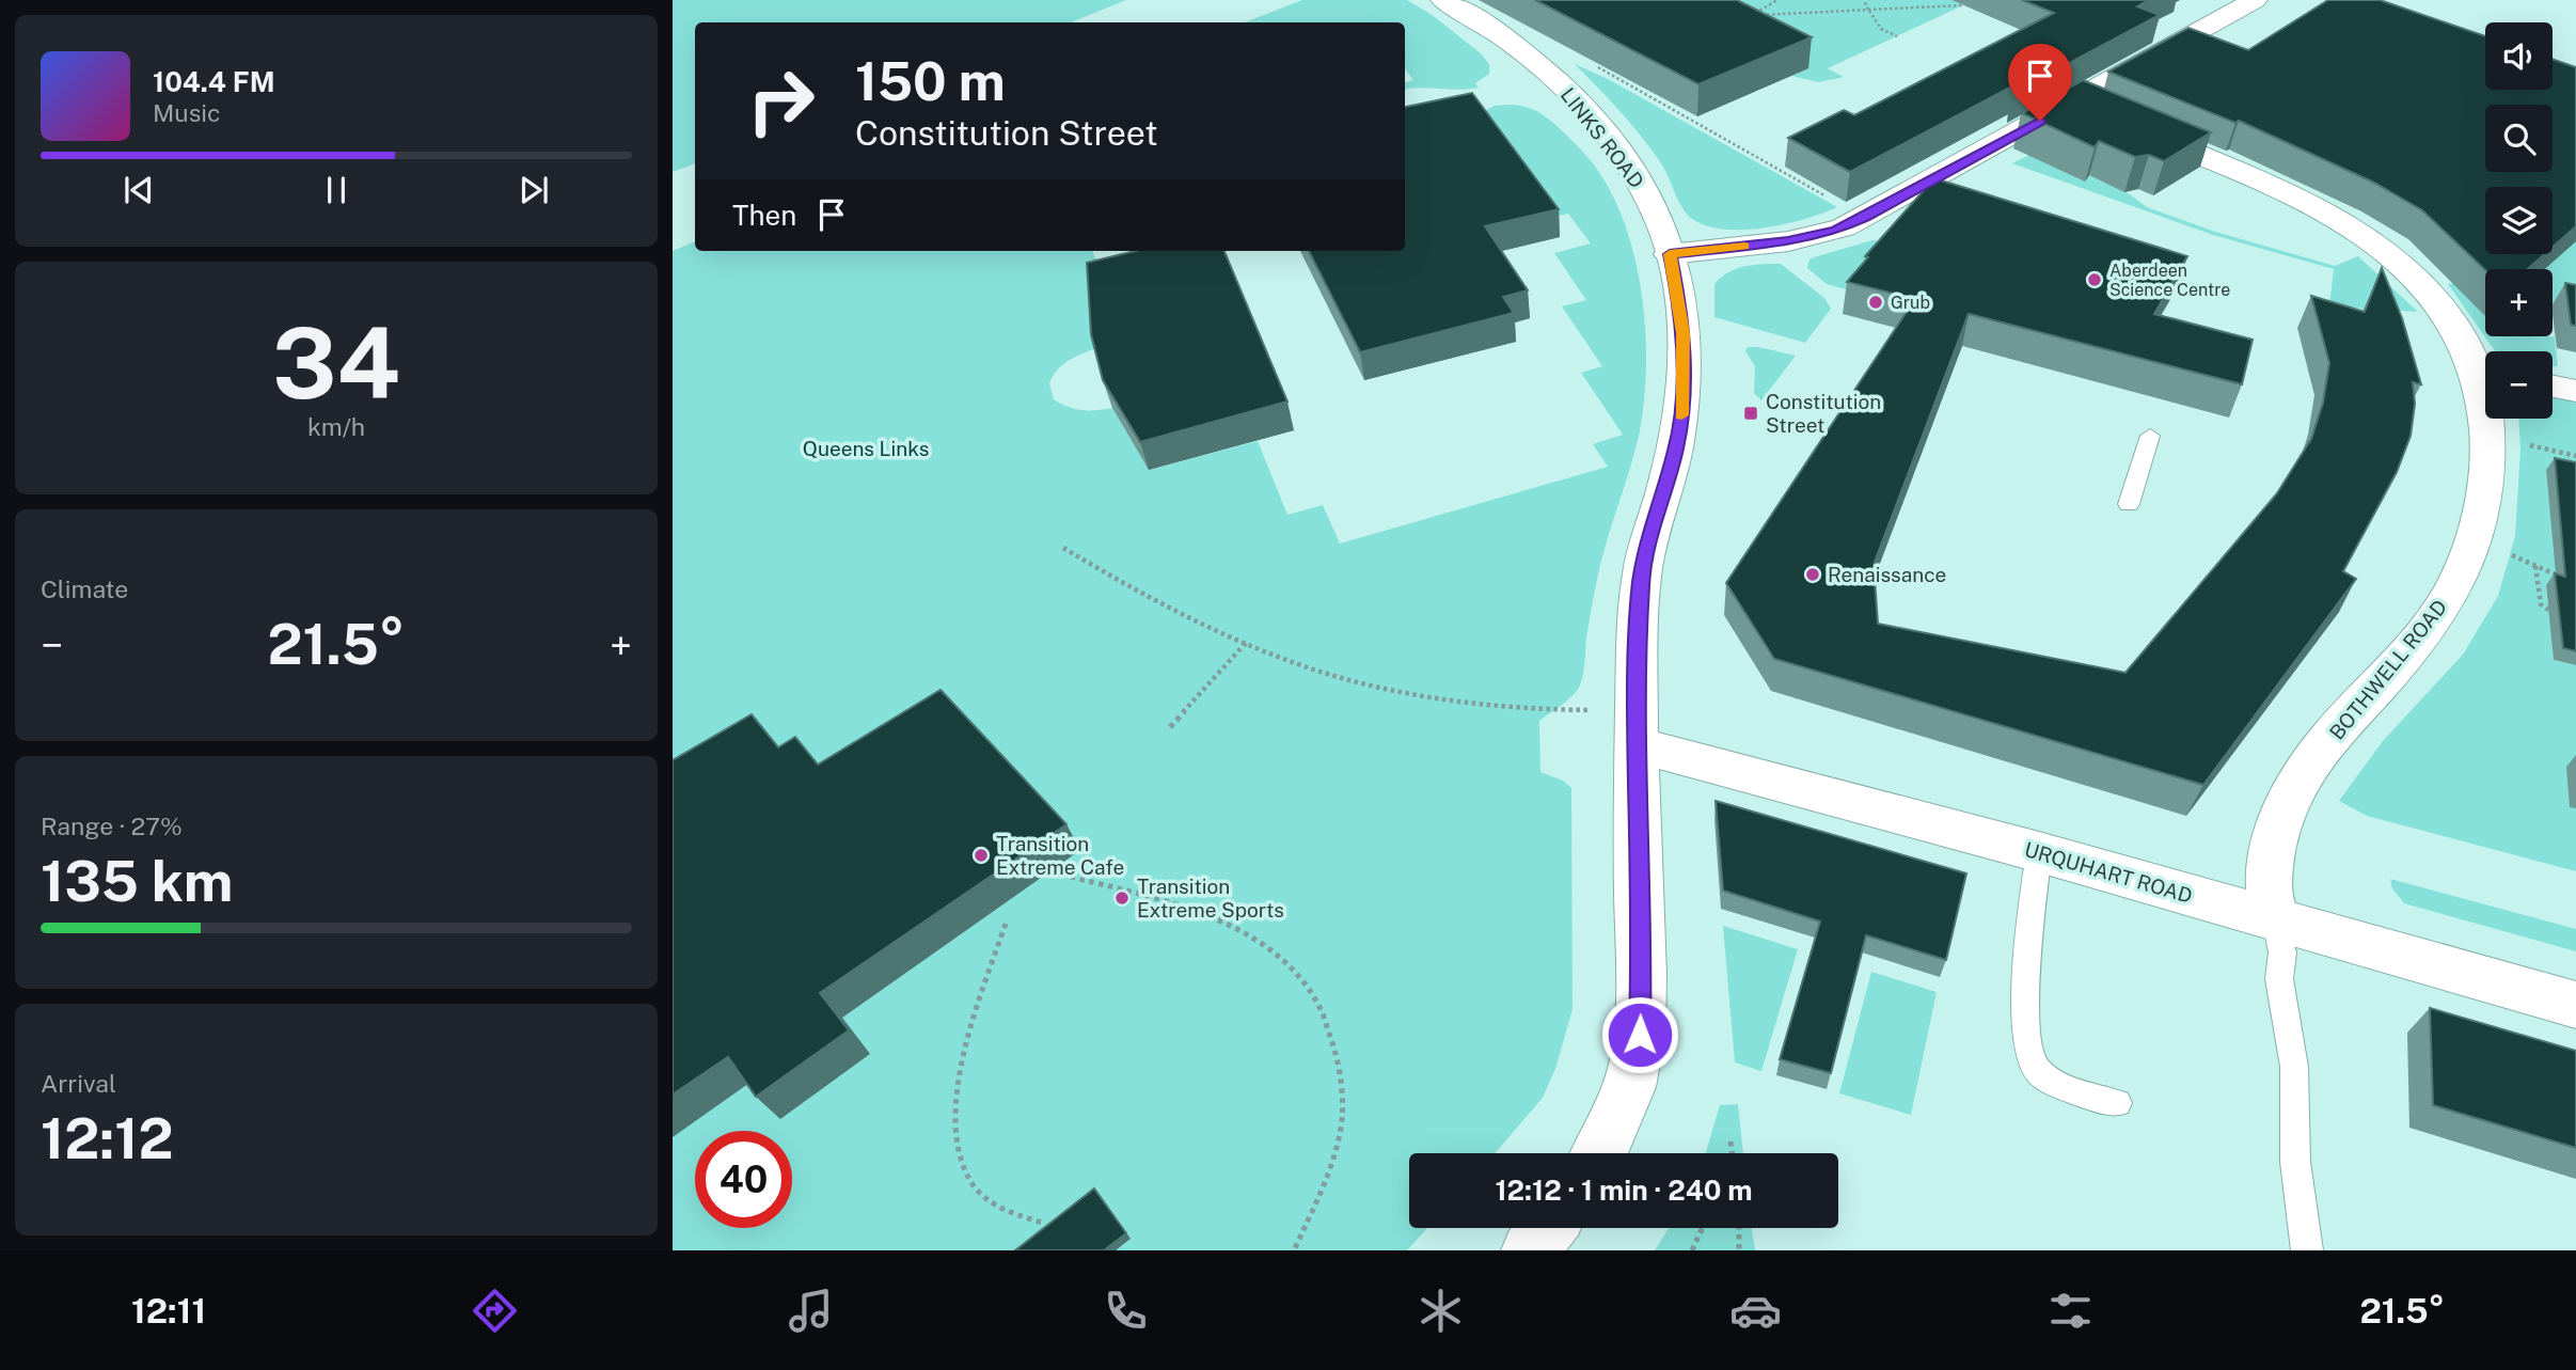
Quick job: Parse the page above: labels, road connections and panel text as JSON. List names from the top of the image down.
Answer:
{
  "streets": {
    "street": ["LINKS ROAD", "BOTHWELL ROAD", "URQUHART ROAD"]
  },
  "crossings": [
    ["LINKS ROAD", "URQUHART ROAD"],
    ["BOTHWELL ROAD", "URQUHART ROAD"]
  ],
  "parks": ["Queens Links"],
  "places": {
    "other": [
      "Aberdeen Science Centre",
      "Grub",
      "Renaissance",
      "Transition Extreme Cafe",
      "Transition Extreme Sports"
    ],
    "transit": ["Constitution Street"]
  },
  "page": {
    "map_buttons": ["+", "−"],
    "turn": ["150 m", "Constitution Street"],
    "song": ["104.4 FM", "Music"],
    "then": "Then",
    "tile": [
      ["34", "km/h"],
      "Climate",
      ["Range · 27%", "135 km"],
      ["Arrival", "12:12"]
    ],
    "heat": ["−", "21.5°", "+"],
    "limit": "40",
    "trip": "12:12 · 1 min · 240 m",
    "tabs": ["12:11", "21.5°"]
  }
}
